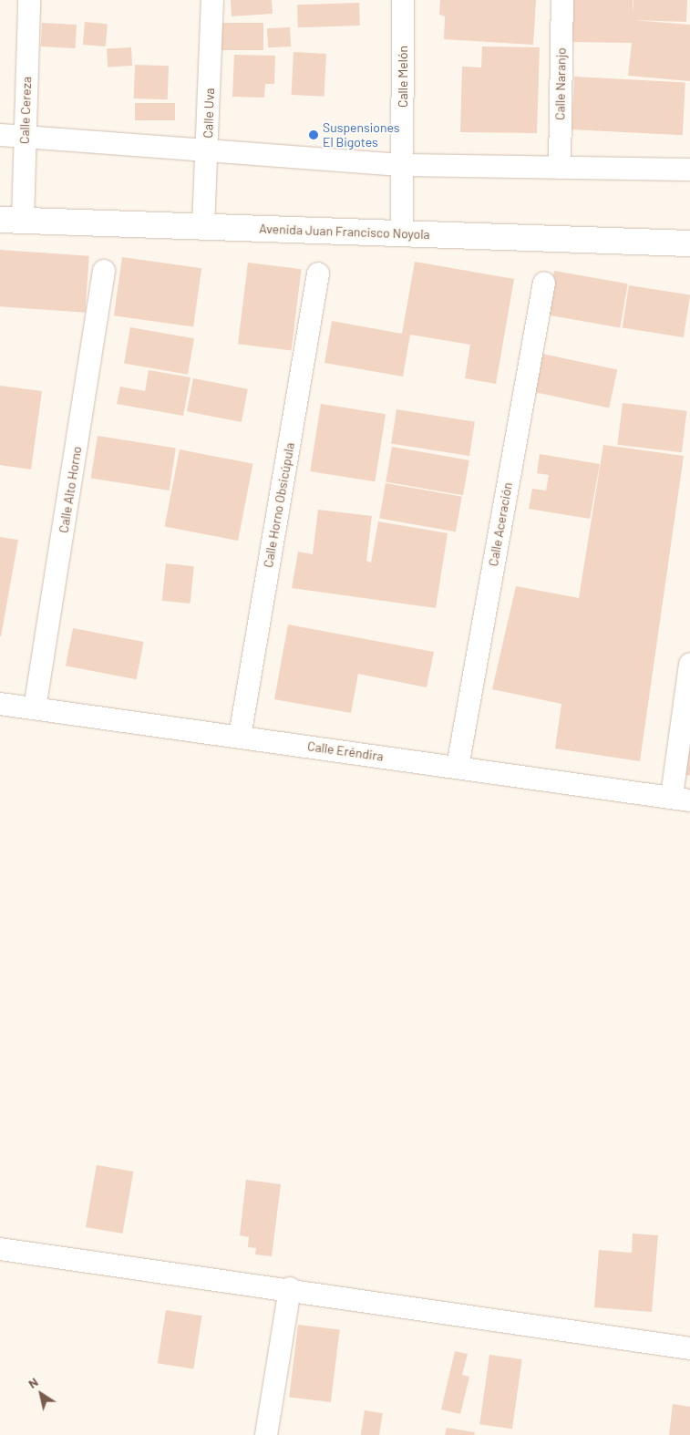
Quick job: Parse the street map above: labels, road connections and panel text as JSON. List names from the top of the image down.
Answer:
{
  "streets": {
    "street": [
      "Calle Melón",
      "Calle Naranjo",
      "Calle Cereza",
      "Calle Uva",
      "Avenida Juan Francisco Noyola",
      "Calle Alto Horno",
      "Calle Horno Obsicúpula",
      "Calle Aceración",
      "Calle Eréndira"
    ]
  },
  "crossings": [
    ["Calle Melón", "Avenida Juan Francisco Noyola"],
    ["Calle Cereza", "Avenida Juan Francisco Noyola"],
    ["Calle Uva", "Avenida Juan Francisco Noyola"],
    ["Calle Alto Horno", "Calle Eréndira"],
    ["Calle Horno Obsicúpula", "Calle Eréndira"],
    ["Calle Aceración", "Calle Eréndira"]
  ],
  "places": ["Suspensiones El Bigotes"],
  "north": "top left"
}
